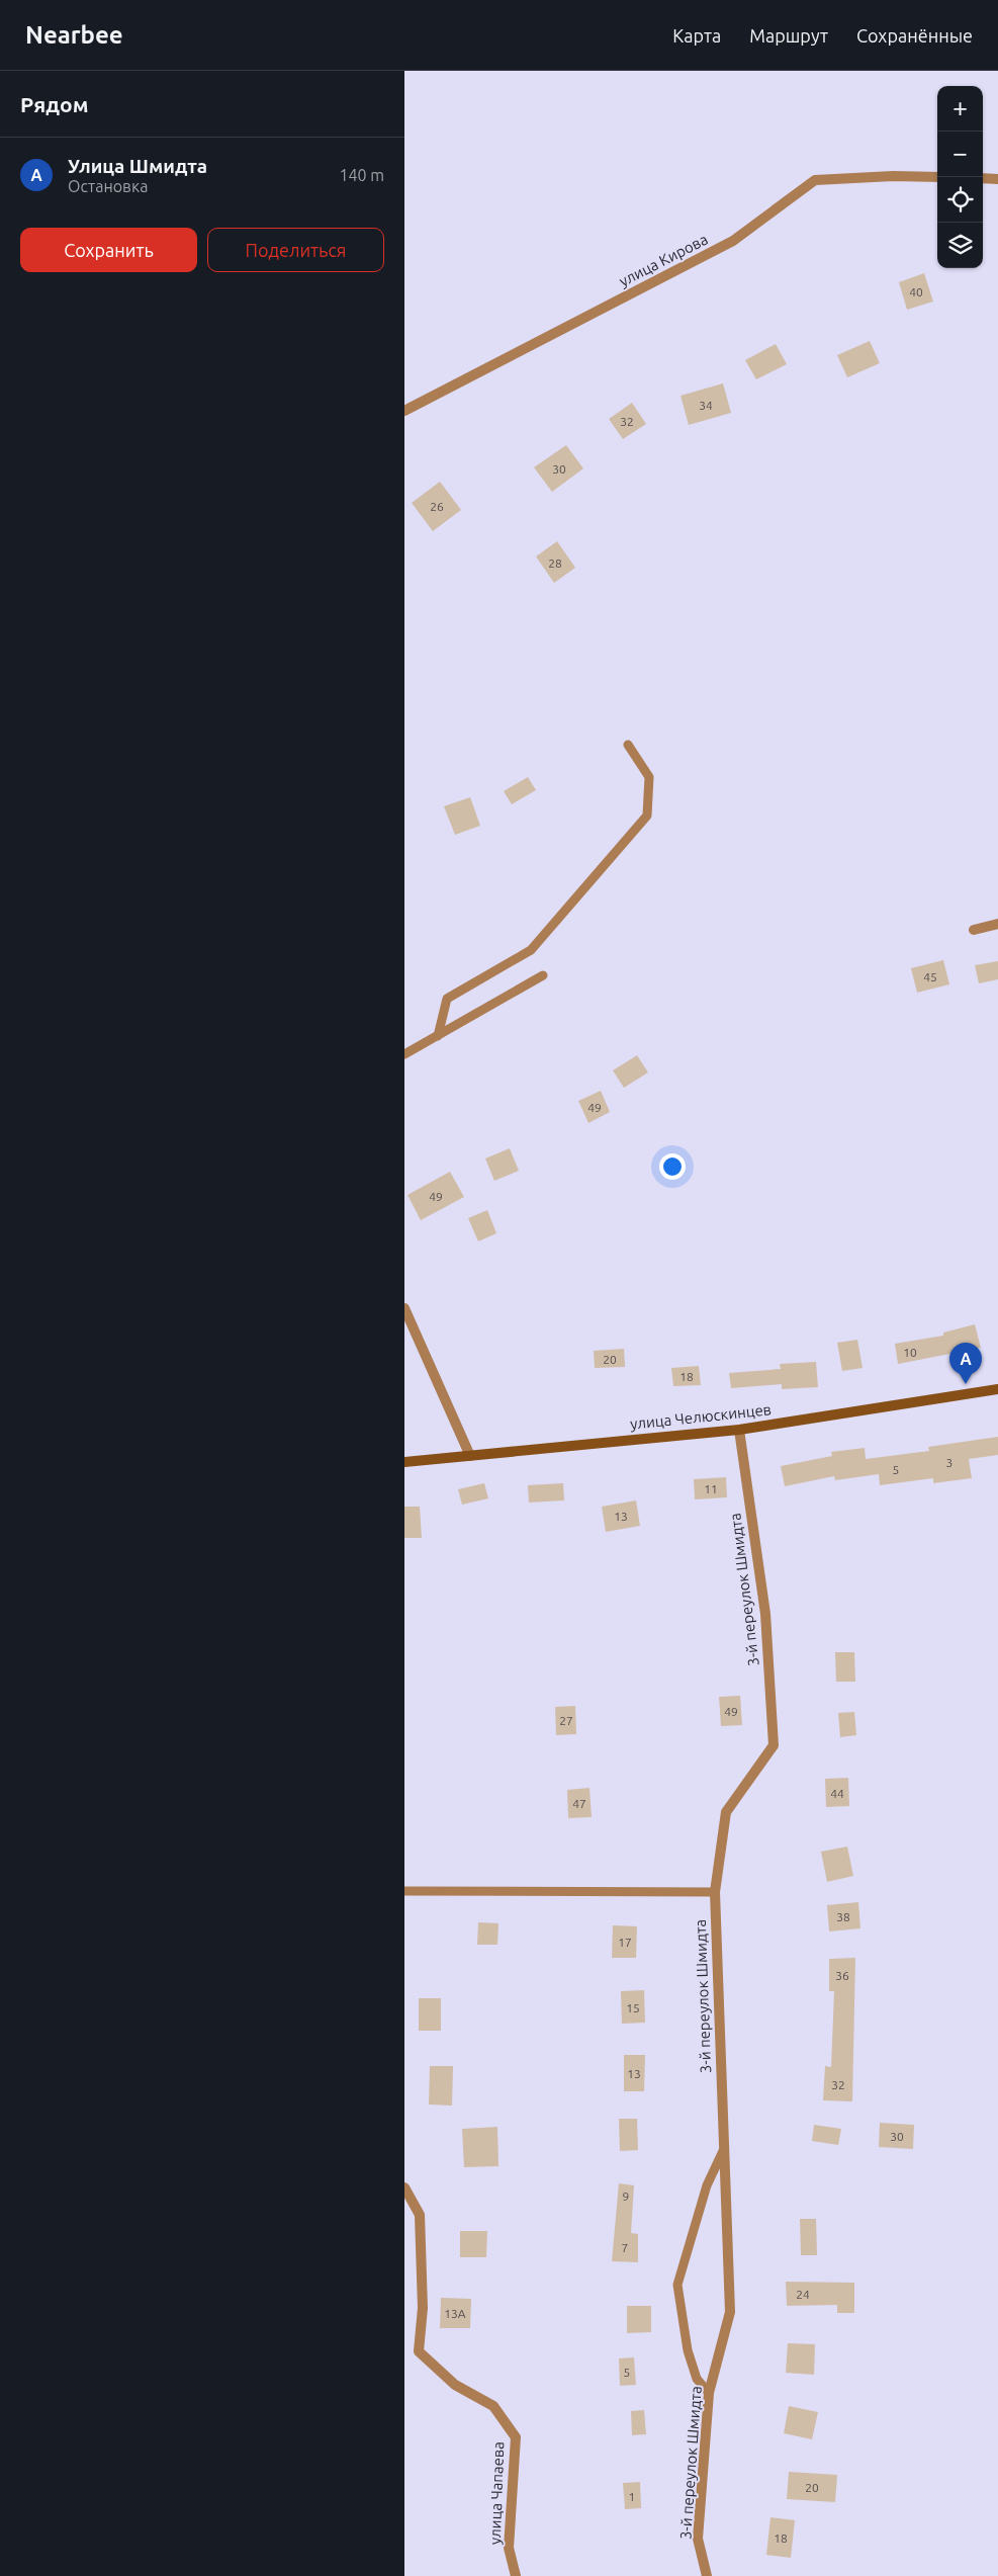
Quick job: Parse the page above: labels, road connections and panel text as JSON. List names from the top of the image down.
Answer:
{
  "streets": {
    "street": [
      "улица Кирова",
      "улица Челюскинцев",
      "3-й переулок Шмидта",
      "улица Чапаева"
    ]
  },
  "crossings": [
    ["улица Челюскинцев", "3-й переулок Шмидта"]
  ],
  "house_numbers": [
    "40",
    "34",
    "32",
    "30",
    "26",
    "28",
    "45",
    "49",
    "49",
    "10",
    "20",
    "18",
    "3",
    "5",
    "11",
    "13",
    "49",
    "27",
    "44",
    "47",
    "38",
    "17",
    "36",
    "15",
    "13",
    "32",
    "30",
    "9",
    "7",
    "24",
    "13А",
    "5",
    "20",
    "1",
    "18"
  ],
  "page": {
    "header": "Nearbee",
    "nav": ["Карта", "Маршрут", "Сохранённые"],
    "heading": "Рядом",
    "map_buttons": ["+", "−"],
    "list": [
      {
        "mark": "A",
        "name": "Улица Шмидта",
        "note": "Остановка",
        "value": "140 m"
      }
    ],
    "buttons": ["Сохранить", "Поделиться"],
    "pins": "A"
  }
}
